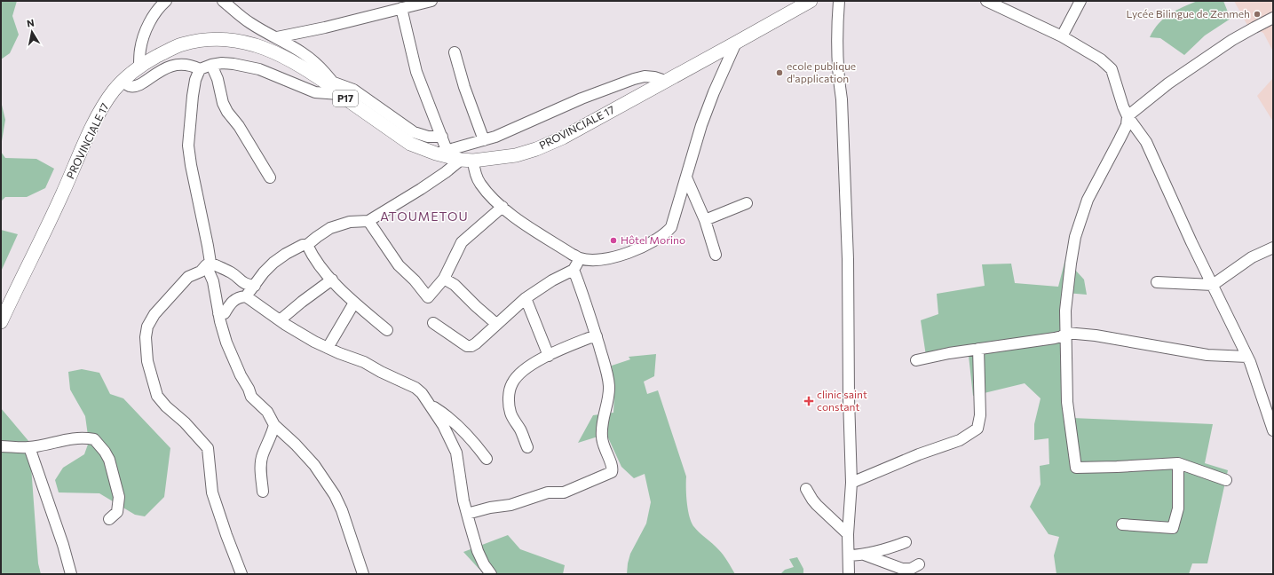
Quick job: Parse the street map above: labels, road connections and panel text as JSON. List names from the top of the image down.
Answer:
{
  "streets": {
    "main road": ["P17", "PROVINCIALE 17"]
  },
  "districts": ["ATOUMETOU"],
  "places": {
    "other": ["Lycée Bilingue de Zenmeh", "ecole publique d'application", "Hôtel Morino"],
    "health": ["clinic saint constant"]
  },
  "north": "top"
}
